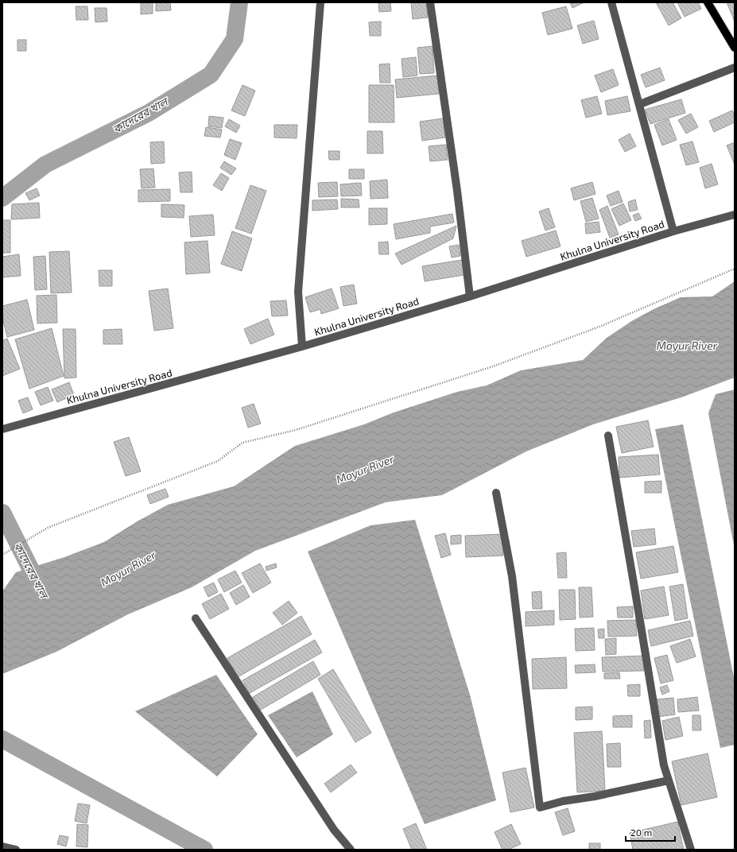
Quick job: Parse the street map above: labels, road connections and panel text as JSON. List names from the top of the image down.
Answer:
{
  "streets": {
    "street": ["Khulna University Road"]
  },
  "water": ["কাদেরের খাল", "Moyur River"],
  "scale_bar": "20 m"
}
